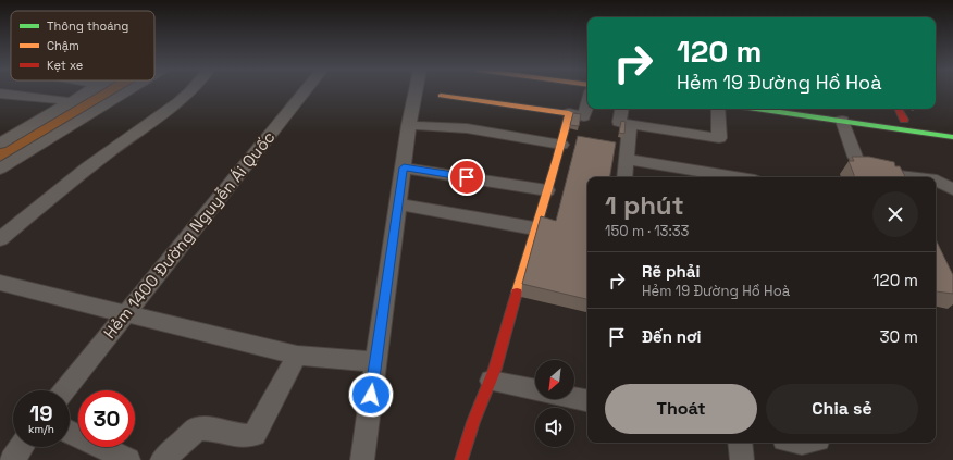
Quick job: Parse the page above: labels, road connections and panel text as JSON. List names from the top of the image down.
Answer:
{
  "streets": {
    "street": ["Hẻm 1400 Đường Nguyễn Ái Quốc"]
  },
  "legend": ["Thông thoáng", "Chậm", "Kẹt xe"],
  "north": "bottom left",
  "page": {
    "turn": ["120 m", "Hẻm 19 Đường Hồ Hoà"],
    "heading": ["1 phút", "150 m · 13:33"],
    "list": [
      {
        "name": "Rẽ phải",
        "note": "Hẻm 19 Đường Hồ Hoà",
        "value": "120 m"
      },
      {
        "name": "Đến nơi",
        "value": "30 m"
      }
    ],
    "buttons": ["Thoát", "Chia sẻ"],
    "speed": "19 km/h",
    "limit": "30"
  }
}
